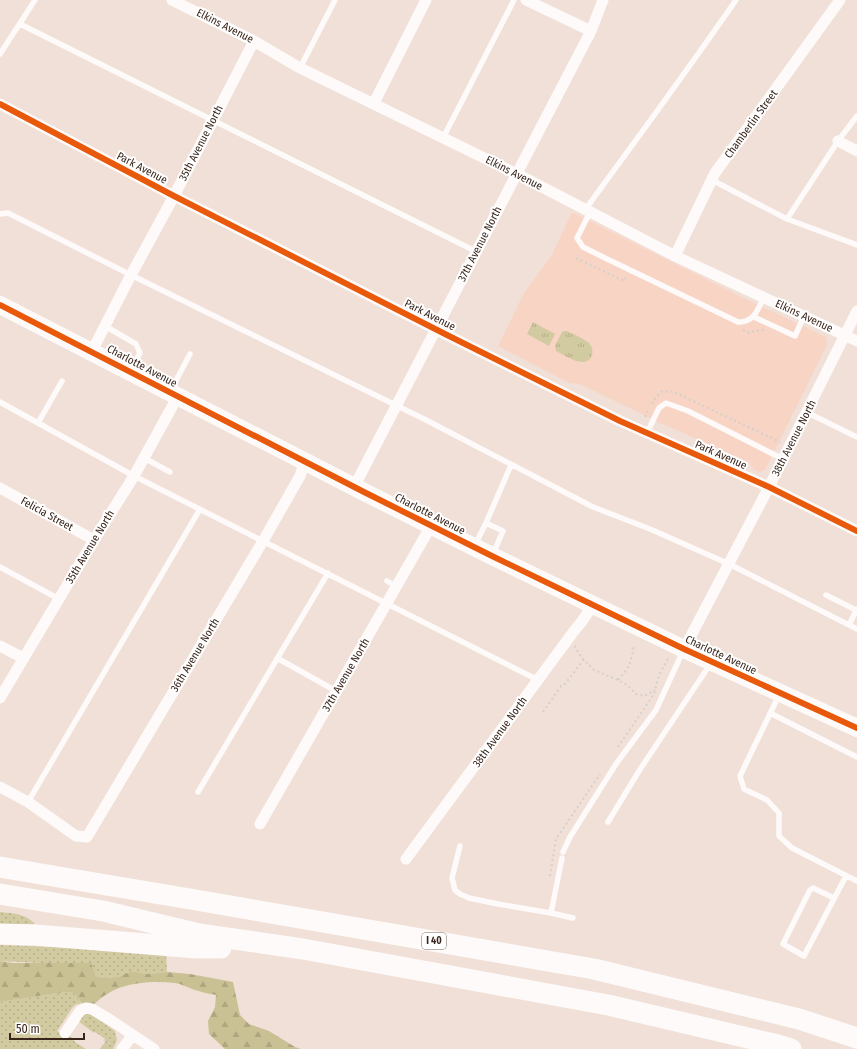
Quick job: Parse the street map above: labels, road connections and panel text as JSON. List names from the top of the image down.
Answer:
{
  "streets": {
    "highway": ["I 40"],
    "main road": ["Charlotte Avenue"],
    "street": [
      "Elkins Avenue",
      "Chamberlin Street",
      "35th Avenue North",
      "Park Avenue",
      "37th Avenue North",
      "38th Avenue North",
      "Felicia Street",
      "36th Avenue North"
    ]
  },
  "crossings": [
    ["Elkins Avenue", "Chamberlin Street"],
    ["Elkins Avenue", "35th Avenue North"],
    ["Elkins Avenue", "37th Avenue North"],
    ["Elkins Avenue", "38th Avenue North"],
    ["35th Avenue North", "Park Avenue"],
    ["35th Avenue North", "Charlotte Avenue"],
    ["35th Avenue North", "Felicia Street"],
    ["Park Avenue", "37th Avenue North"],
    ["Park Avenue", "38th Avenue North"],
    ["37th Avenue North", "Charlotte Avenue"],
    ["Charlotte Avenue", "38th Avenue North"],
    ["Charlotte Avenue", "36th Avenue North"]
  ],
  "scale_bar": "50 m"
}
